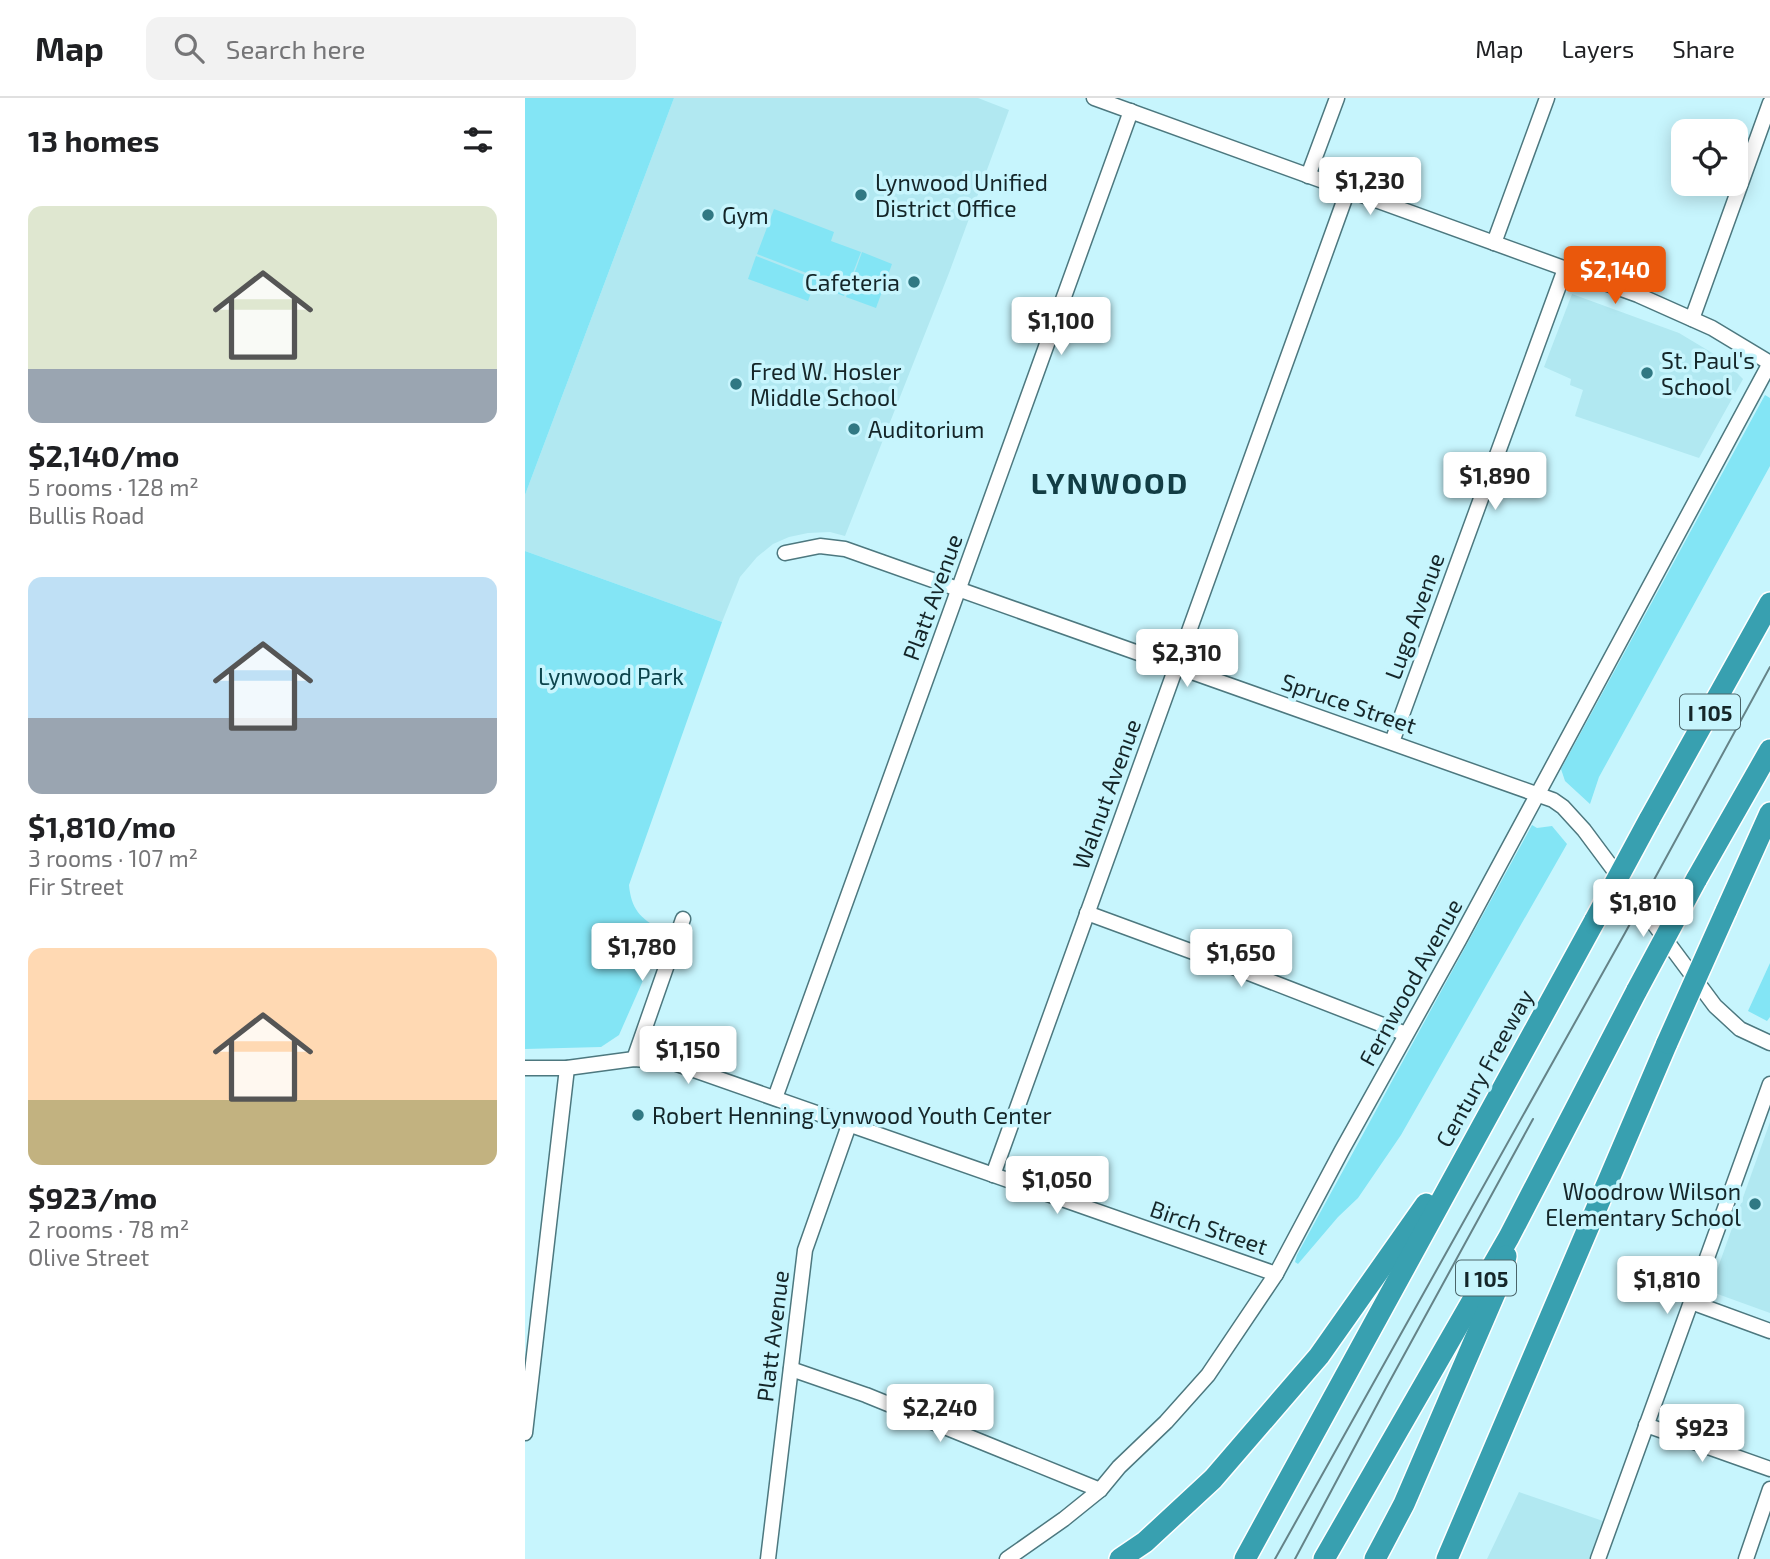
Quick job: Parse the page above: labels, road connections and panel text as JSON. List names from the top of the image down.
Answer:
{
  "streets": {
    "highway": ["I 105", "Century Freeway"],
    "street": [
      "Platt Avenue",
      "Lugo Avenue",
      "Spruce Street",
      "Walnut Avenue",
      "Fernwood Avenue",
      "Birch Street"
    ]
  },
  "crossings": [
    ["Platt Avenue", "Spruce Street"],
    ["Platt Avenue", "Birch Street"],
    ["Lugo Avenue", "Spruce Street"],
    ["Spruce Street", "Walnut Avenue"],
    ["Spruce Street", "Fernwood Avenue"],
    ["Walnut Avenue", "Birch Street"],
    ["Fernwood Avenue", "Birch Street"]
  ],
  "districts": ["LYNWOOD"],
  "parks": ["Lynwood Park"],
  "places": [
    "Lynwood Unified District Office",
    "Gym",
    "Cafeteria",
    "St. Paul's School",
    "Fred W. Hosler Middle School",
    "Auditorium",
    "Robert Henning Lynwood Youth Center",
    "Woodrow Wilson Elementary School"
  ],
  "page": {
    "header": "Map",
    "search": "Search here",
    "nav": ["Map", "Layers", "Share"],
    "heading": "13 homes",
    "price": [
      "$1,230",
      "$2,140",
      "$1,100",
      "$1,890",
      "$2,310",
      "$1,810",
      "$1,780",
      "$1,650",
      "$1,150",
      "$1,050",
      "$1,810",
      "$2,240",
      "$923"
    ],
    "list": [
      {
        "name": "$2,140/mo",
        "note": "5 rooms · 128 m² · Bullis Road"
      },
      {
        "name": "$1,810/mo",
        "note": "3 rooms · 107 m² · Fir Street"
      },
      {
        "name": "$923/mo",
        "note": "2 rooms · 78 m² · Olive Street"
      }
    ]
  }
}
